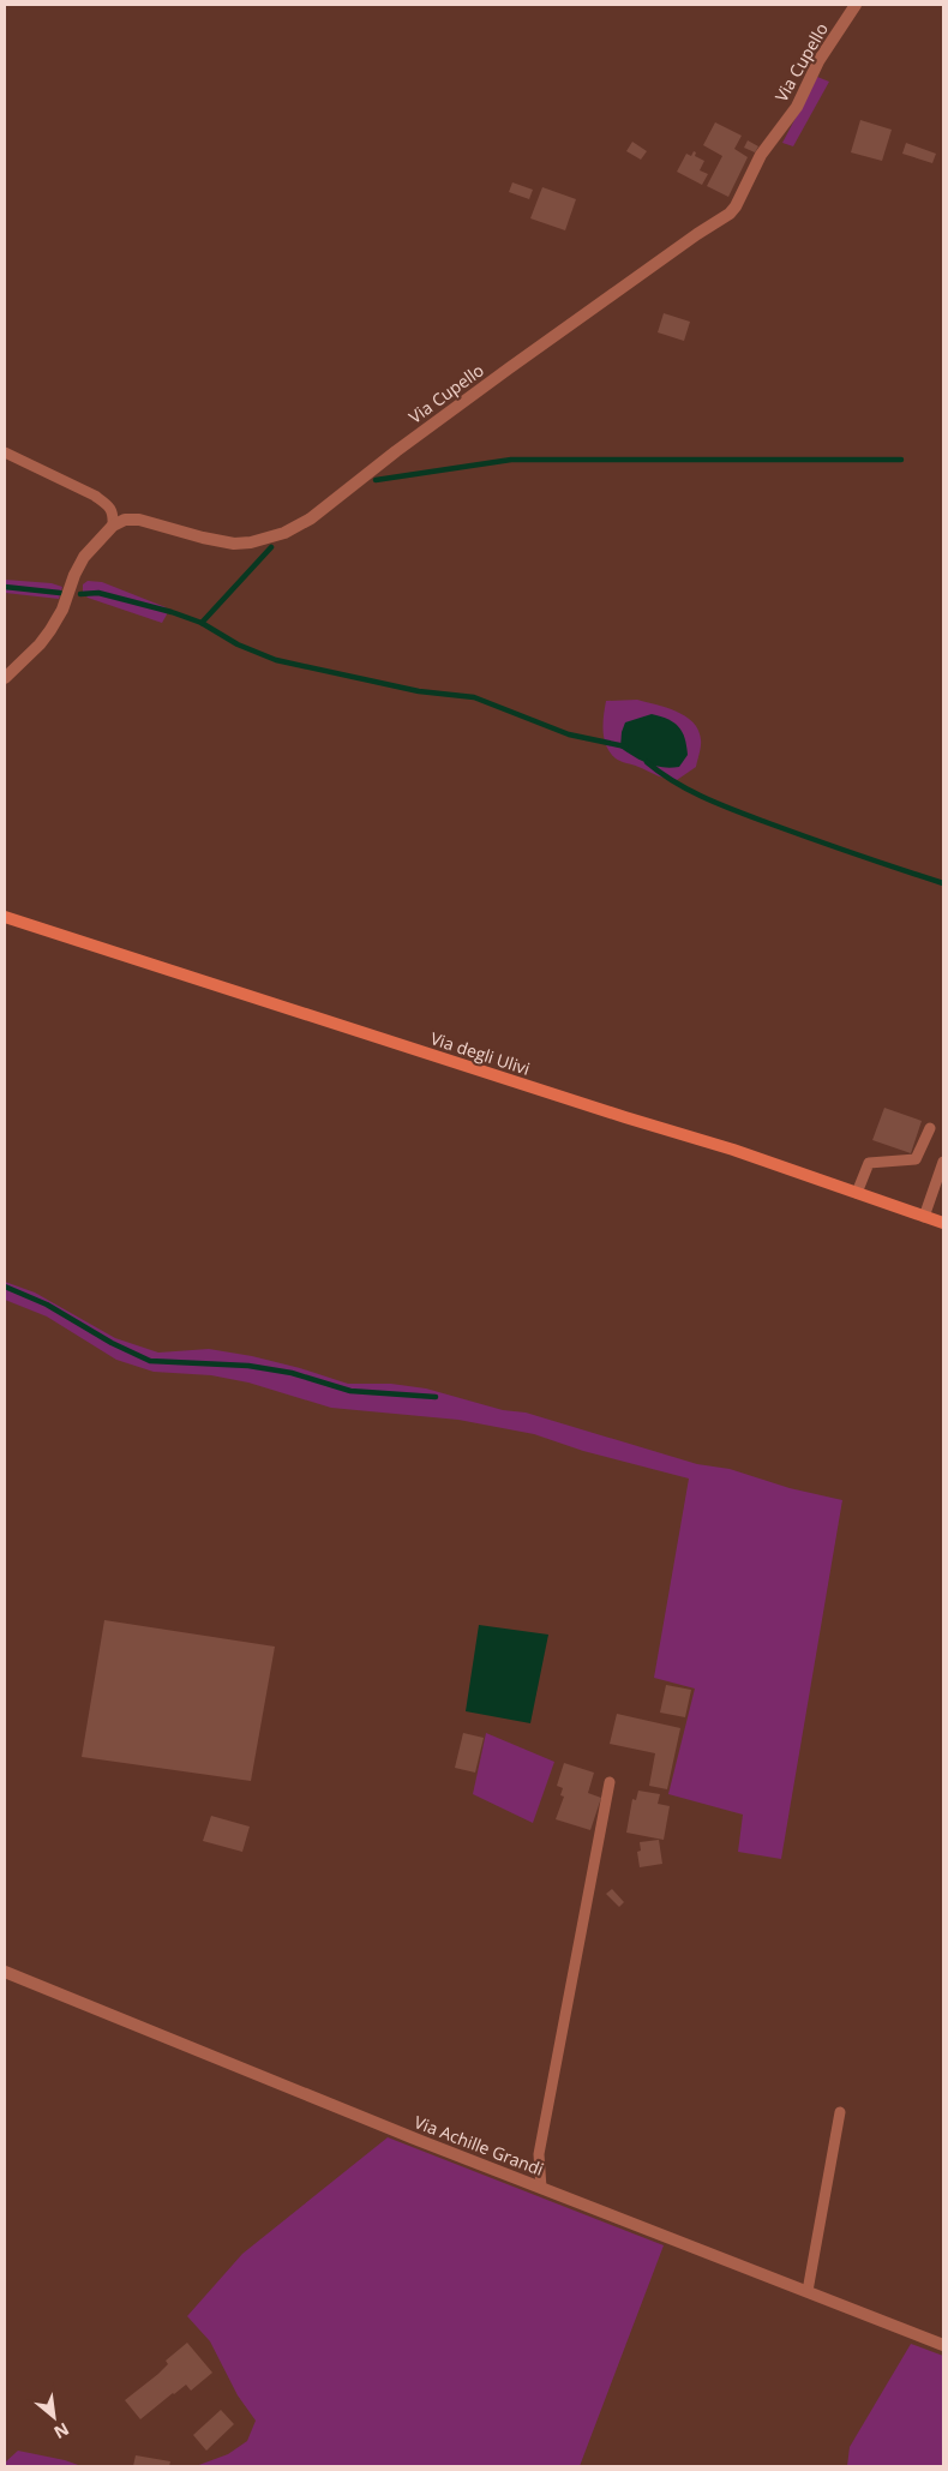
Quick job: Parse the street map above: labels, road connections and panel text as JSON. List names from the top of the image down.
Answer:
{
  "streets": {
    "street": ["Via Cupello", "Via degli Ulivi", "Via Achille Grandi"]
  },
  "north": "bottom right"
}
